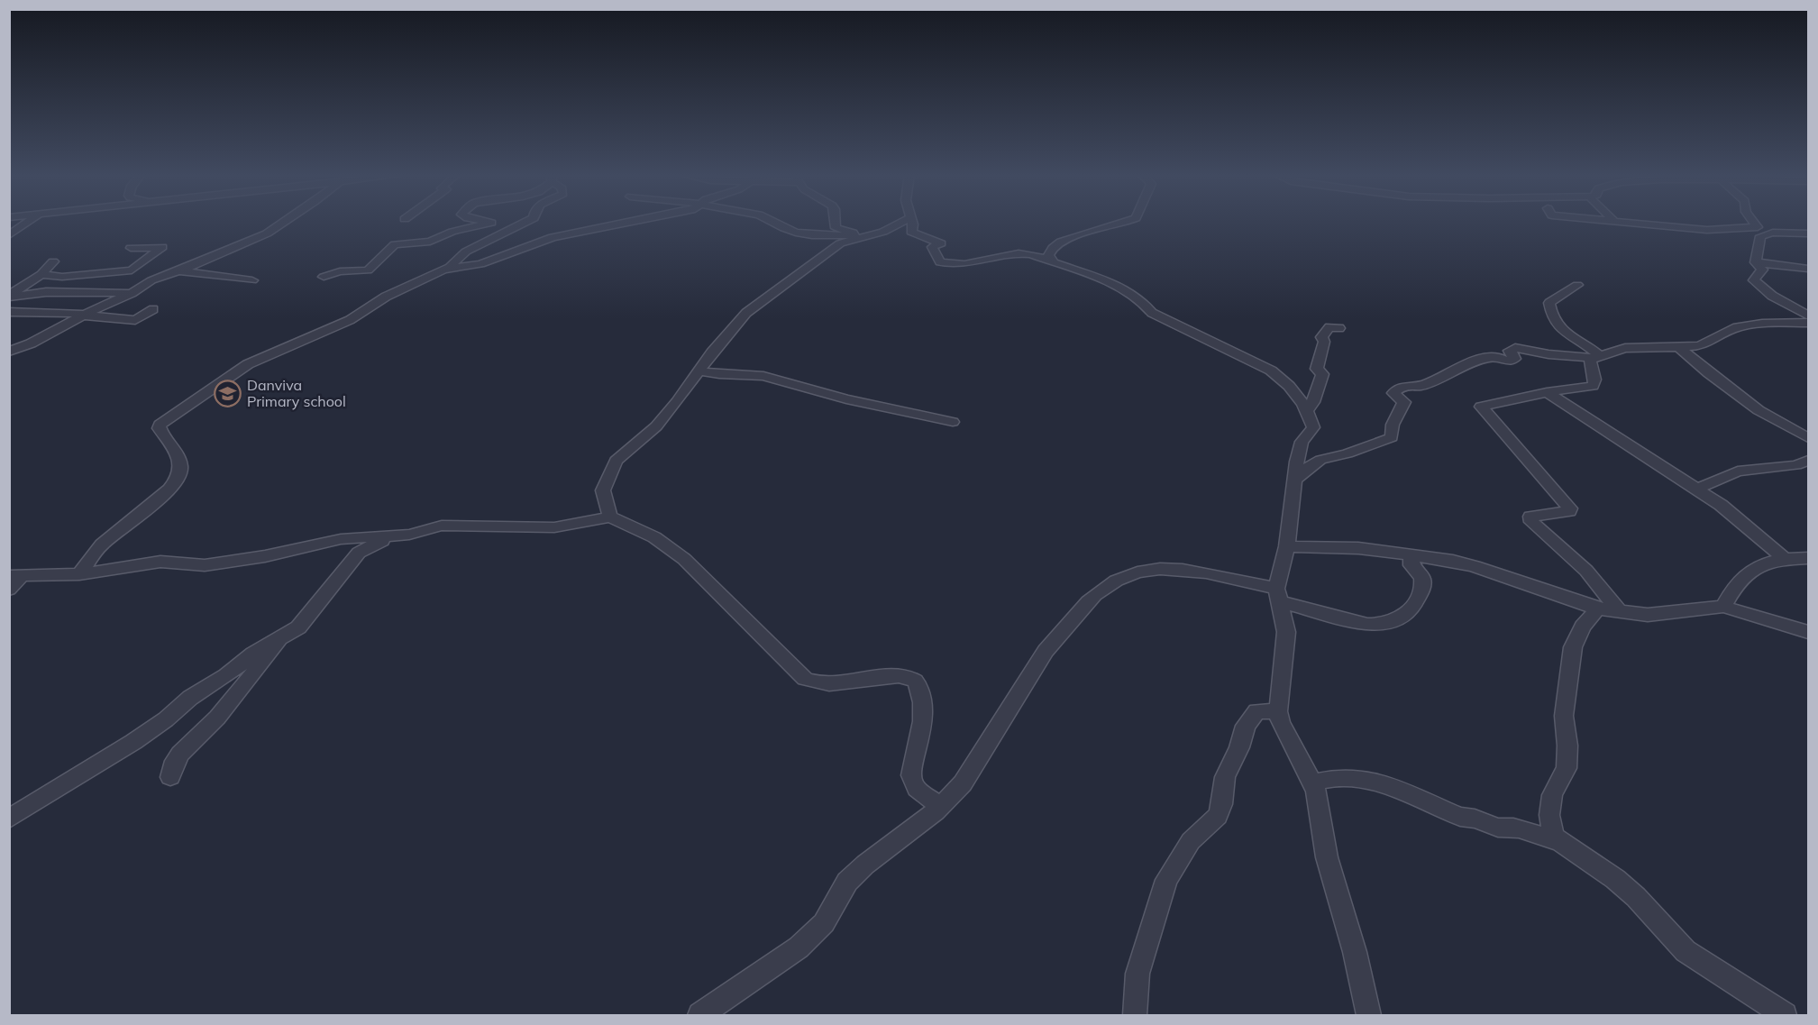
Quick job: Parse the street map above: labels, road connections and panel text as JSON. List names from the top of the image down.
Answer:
{
  "places": {
    "school or university": ["Danviva Primary school"]
  }
}
